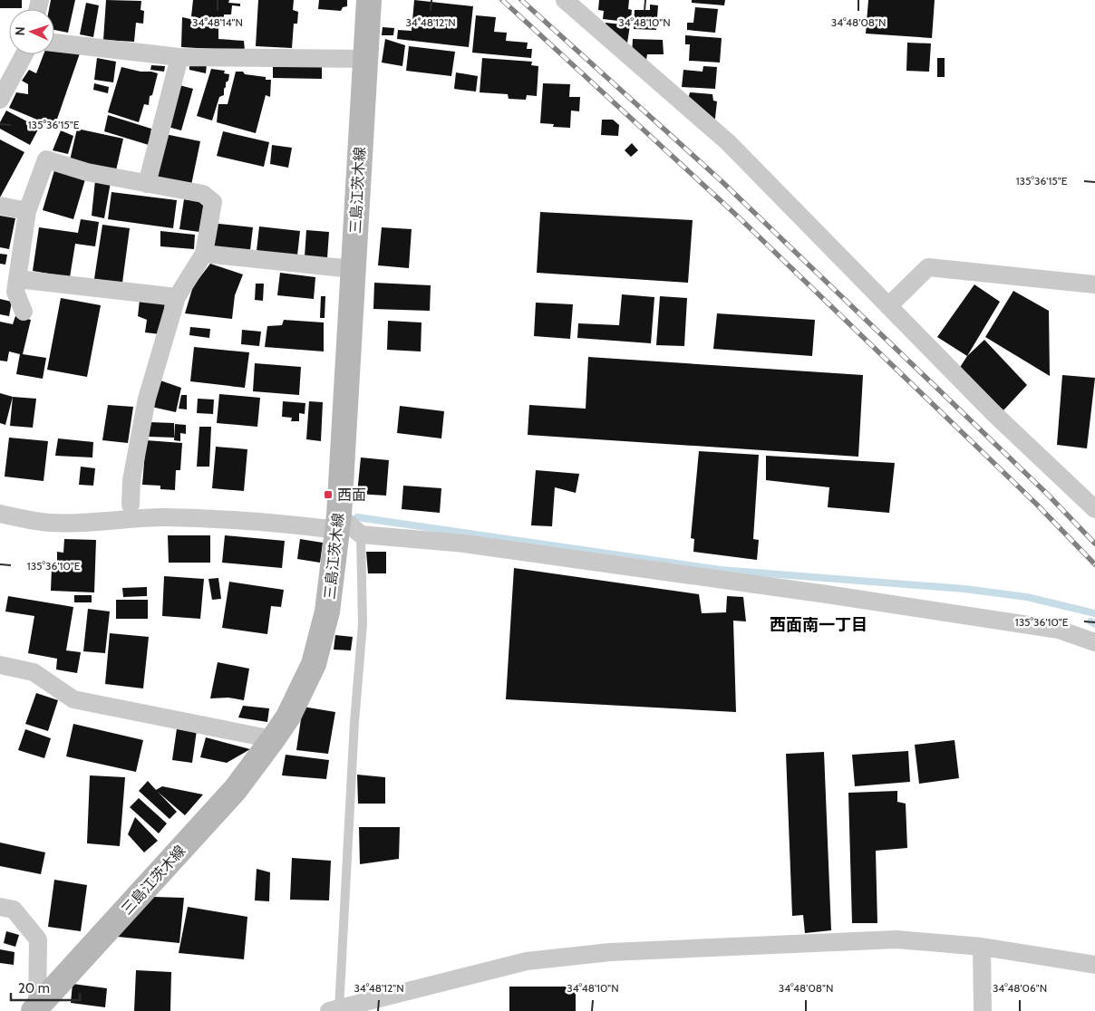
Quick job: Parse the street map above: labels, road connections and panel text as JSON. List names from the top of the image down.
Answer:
{
  "streets": {
    "main road": ["三島江茨木線"]
  },
  "districts": ["西面南一丁目"],
  "places": {
    "transit": ["西面"]
  },
  "scale_bar": "20 m",
  "north": "left",
  "coordinates": [
    "34°48'14\"N",
    "34°48'12\"N",
    "34°48'10\"N",
    "34°48'08\"N",
    "135°36'15\"E",
    "135°36'10\"E",
    "34°48'06\"N"
  ]
}
